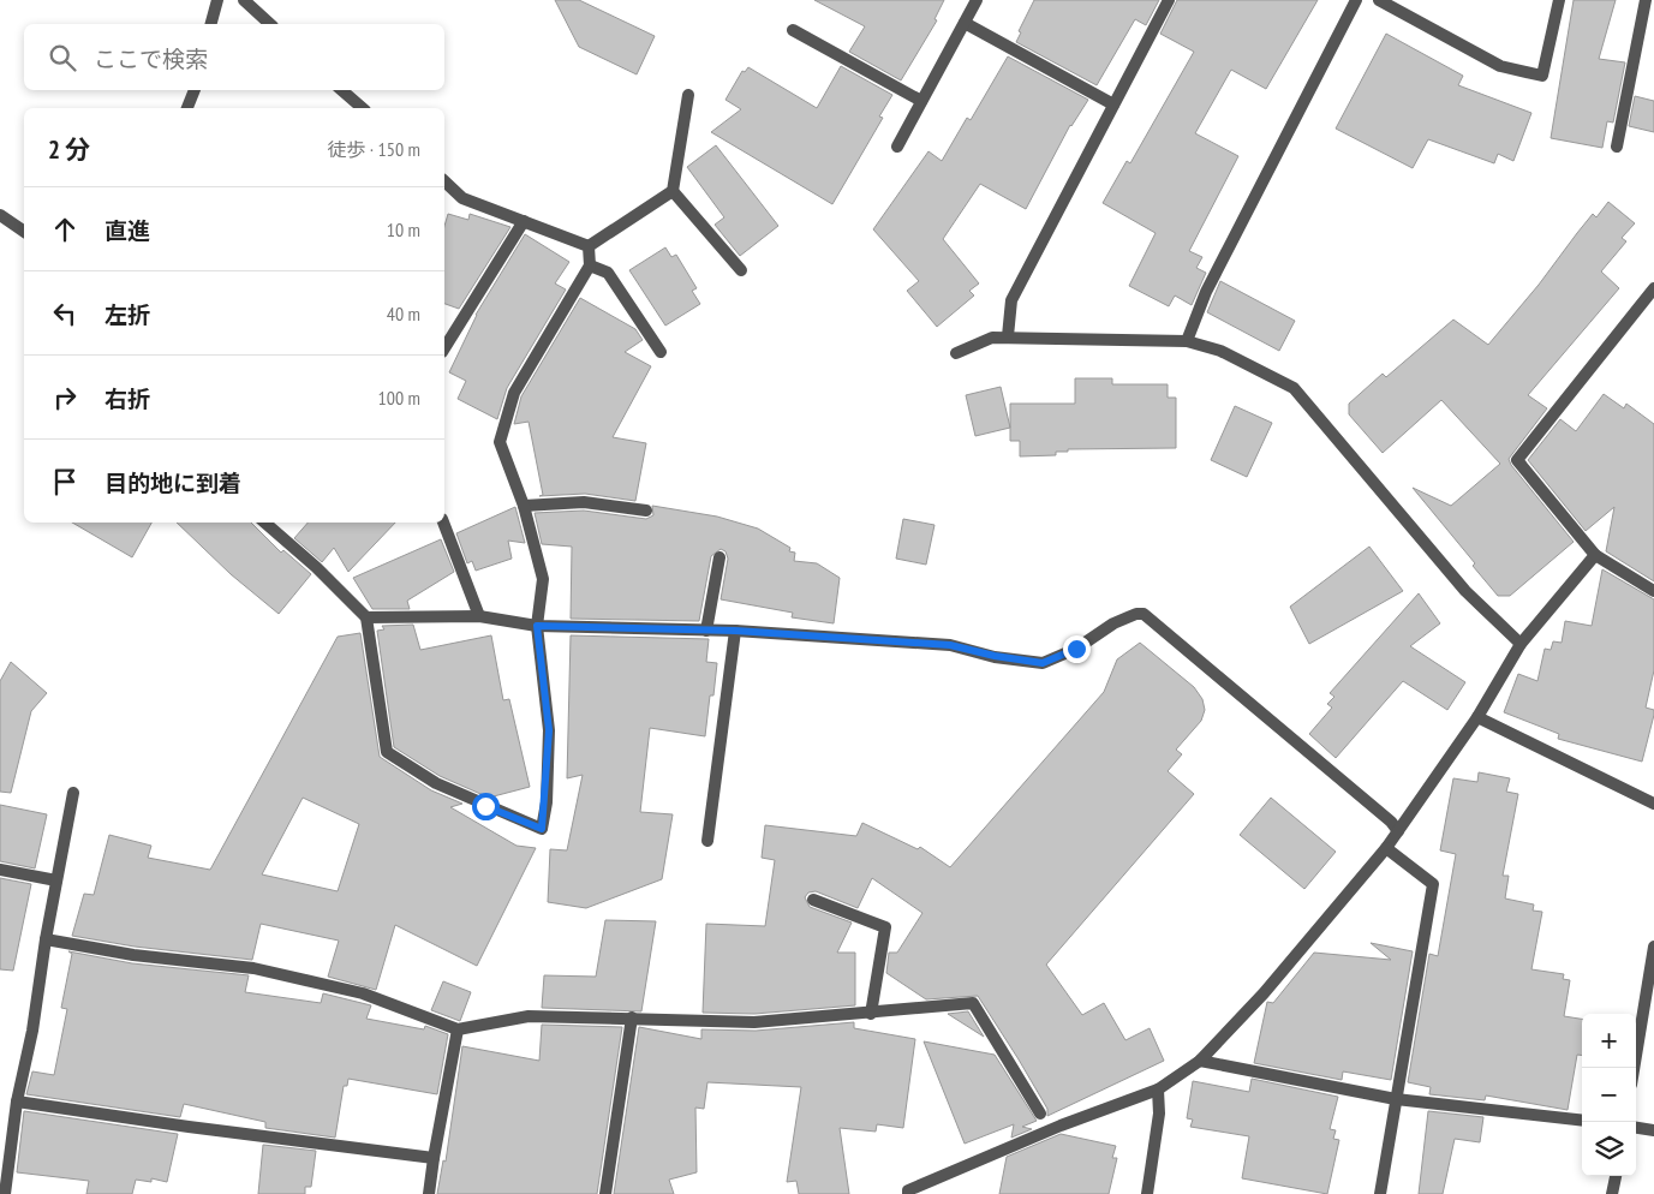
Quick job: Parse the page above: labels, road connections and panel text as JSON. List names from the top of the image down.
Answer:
{
  "page": {
    "search": "ここで検索",
    "heading": ["2 分", "徒歩 · 150 m"],
    "list": [
      ["直進", "10 m"],
      ["左折", "40 m"],
      ["右折", "100 m"],
      "目的地に到着"
    ],
    "map_buttons": ["+", "−"]
  }
}
